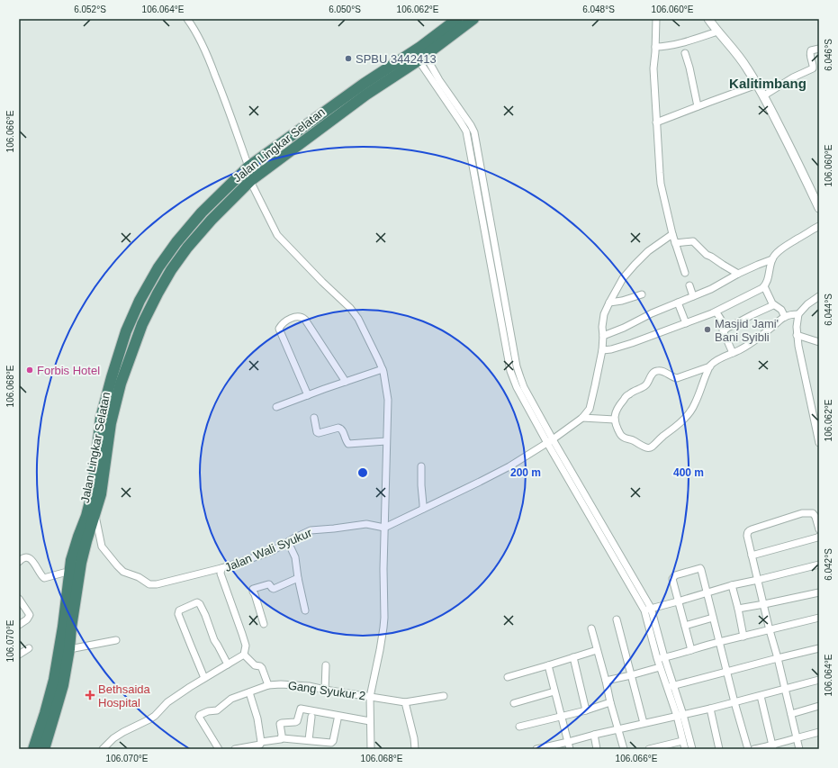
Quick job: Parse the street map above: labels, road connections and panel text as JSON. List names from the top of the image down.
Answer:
{
  "streets": {
    "highway": ["Jalan Lingkar Selatan"],
    "street": ["Jalan Wali Syukur", "Gang Syukur 2"]
  },
  "districts": ["Kalitimbang"],
  "places": {
    "other": ["SPBU 3442413", "Masjid Jami' Bani Syibli", "Forbis Hotel"],
    "health": ["Bethsaida Hospital"]
  },
  "coordinates": [
    "6.052°S",
    "106.064°E",
    "6.050°S",
    "106.062°E",
    "6.048°S",
    "106.060°E",
    "6.046°S",
    "106.066°E",
    "6.044°S",
    "106.068°E",
    "6.042°S",
    "106.070°E"
  ],
  "rings": ["200 m", "400 m"]
}
